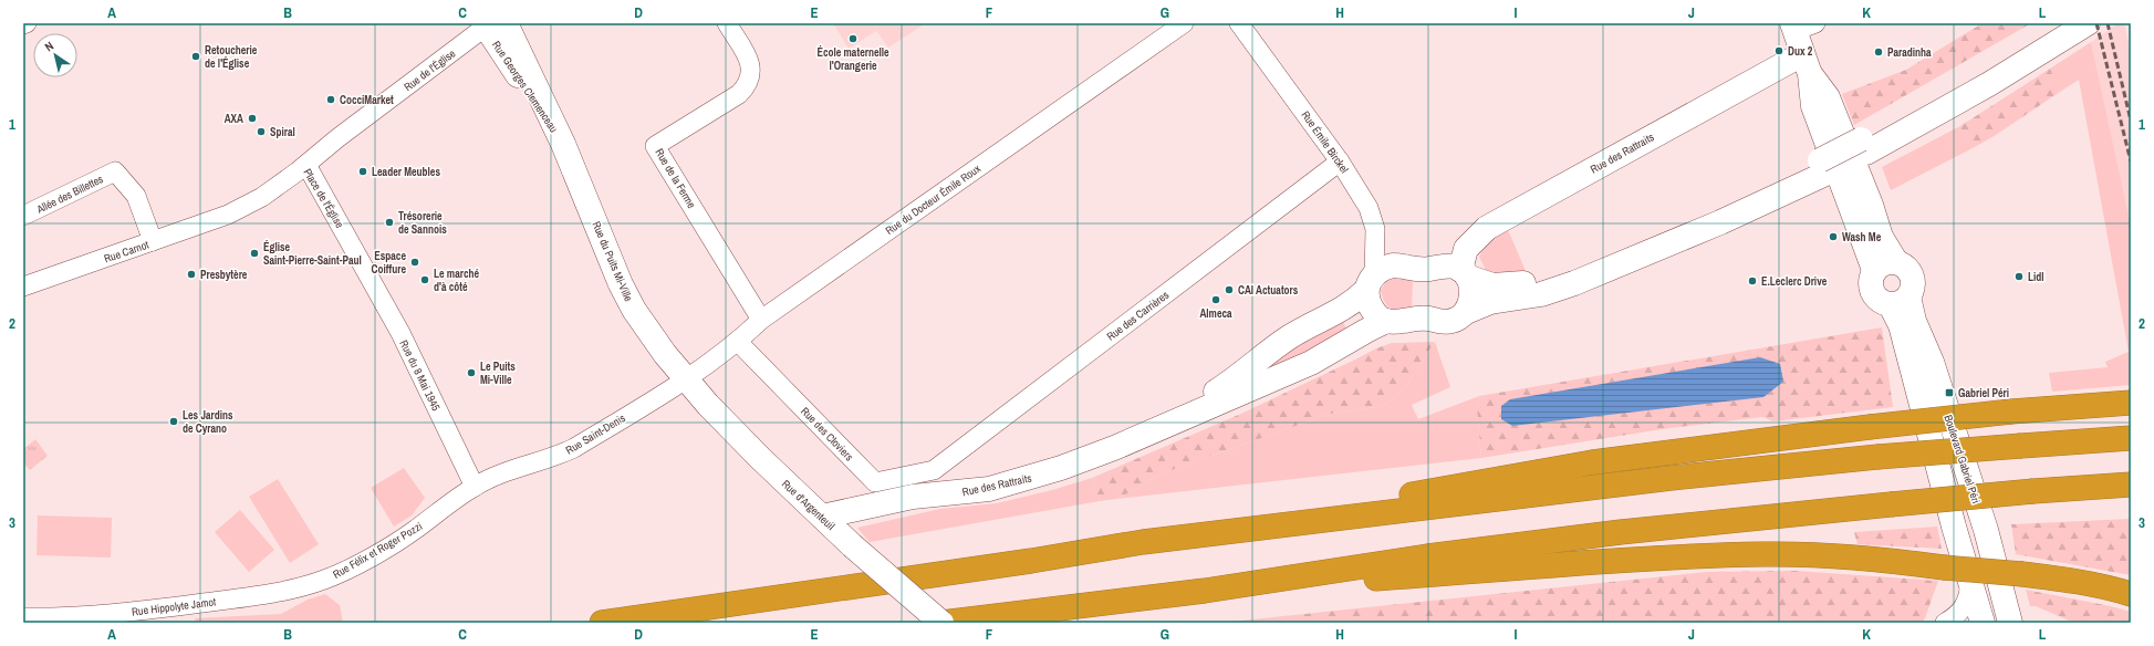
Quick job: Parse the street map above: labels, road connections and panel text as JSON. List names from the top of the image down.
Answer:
{
  "streets": {
    "main road": [
      "Rue Georges Clemenceau",
      "Rue des Rattraits",
      "Rue du Puits Mi-Ville",
      "Boulevard Gabriel Péri",
      "Rue d'Argenteuil"
    ],
    "street": [
      "Rue de l'Église",
      "Rue Émile Birckel",
      "Rue de la Ferme",
      "Allée des Billettes",
      "Place de l'Église",
      "Rue du Docteur Émile Roux",
      "Rue Carnot",
      "Rue des Carrières",
      "Rue du 8 Mai 1945",
      "Rue Saint-Denis",
      "Rue des Cloviers",
      "Rue Félix et Roger Pozzi",
      "Rue Hippolyte Jamot"
    ]
  },
  "crossings": [
    ["Rue de l'Église", "Rue Georges Clemenceau"],
    ["Rue de l'Église", "Place de l'Église"],
    ["Rue Georges Clemenceau", "Rue du Puits Mi-Ville"],
    ["Rue Émile Birckel", "Rue des Rattraits"],
    ["Rue Émile Birckel", "Rue des Carrières"],
    ["Rue des Rattraits", "Rue d'Argenteuil"],
    ["Rue de la Ferme", "Rue du Docteur Émile Roux"],
    ["Allée des Billettes", "Rue Carnot"],
    ["Place de l'Église", "Rue Carnot"],
    ["Place de l'Église", "Rue du 8 Mai 1945"],
    ["Rue du Docteur Émile Roux", "Rue du Puits Mi-Ville"],
    ["Rue du Docteur Émile Roux", "Rue Saint-Denis"],
    ["Rue du Docteur Émile Roux", "Rue des Cloviers"],
    ["Rue du Docteur Émile Roux", "Rue d'Argenteuil"],
    ["Rue du Puits Mi-Ville", "Rue Saint-Denis"],
    ["Rue du Puits Mi-Ville", "Rue d'Argenteuil"],
    ["Rue des Carrières", "Rue des Cloviers"],
    ["Rue du 8 Mai 1945", "Rue Saint-Denis"],
    ["Rue du 8 Mai 1945", "Rue Félix et Roger Pozzi"],
    ["Rue Saint-Denis", "Rue d'Argenteuil"],
    ["Rue Saint-Denis", "Rue Félix et Roger Pozzi"],
    ["Rue Félix et Roger Pozzi", "Rue Hippolyte Jamot"]
  ],
  "places": {
    "other": [
      "École maternelle l'Orangerie",
      "Dux 2",
      "Paradinha",
      "Retoucherie de l'Église",
      "CocciMarket",
      "AXA",
      "Spiral",
      "Leader Meubles",
      "Trésorerie de Sannois",
      "Wash Me",
      "Église Saint-Pierre-Saint-Paul",
      "Espace Coiffure",
      "Presbytère",
      "Lidl",
      "Le marché d'à côté",
      "E.Leclerc Drive",
      "CAI Actuators",
      "Almeca",
      "Le Puits Mi-Ville",
      "Les Jardins de Cyrano"
    ],
    "transit": ["Gabriel Péri"]
  },
  "north": "top left",
  "grid": {
    "columns": [
      "A",
      "B",
      "C",
      "D",
      "E",
      "F",
      "G",
      "H",
      "I",
      "J",
      "K",
      "L"
    ],
    "rows": ["1", "2", "3"]
  }
}
